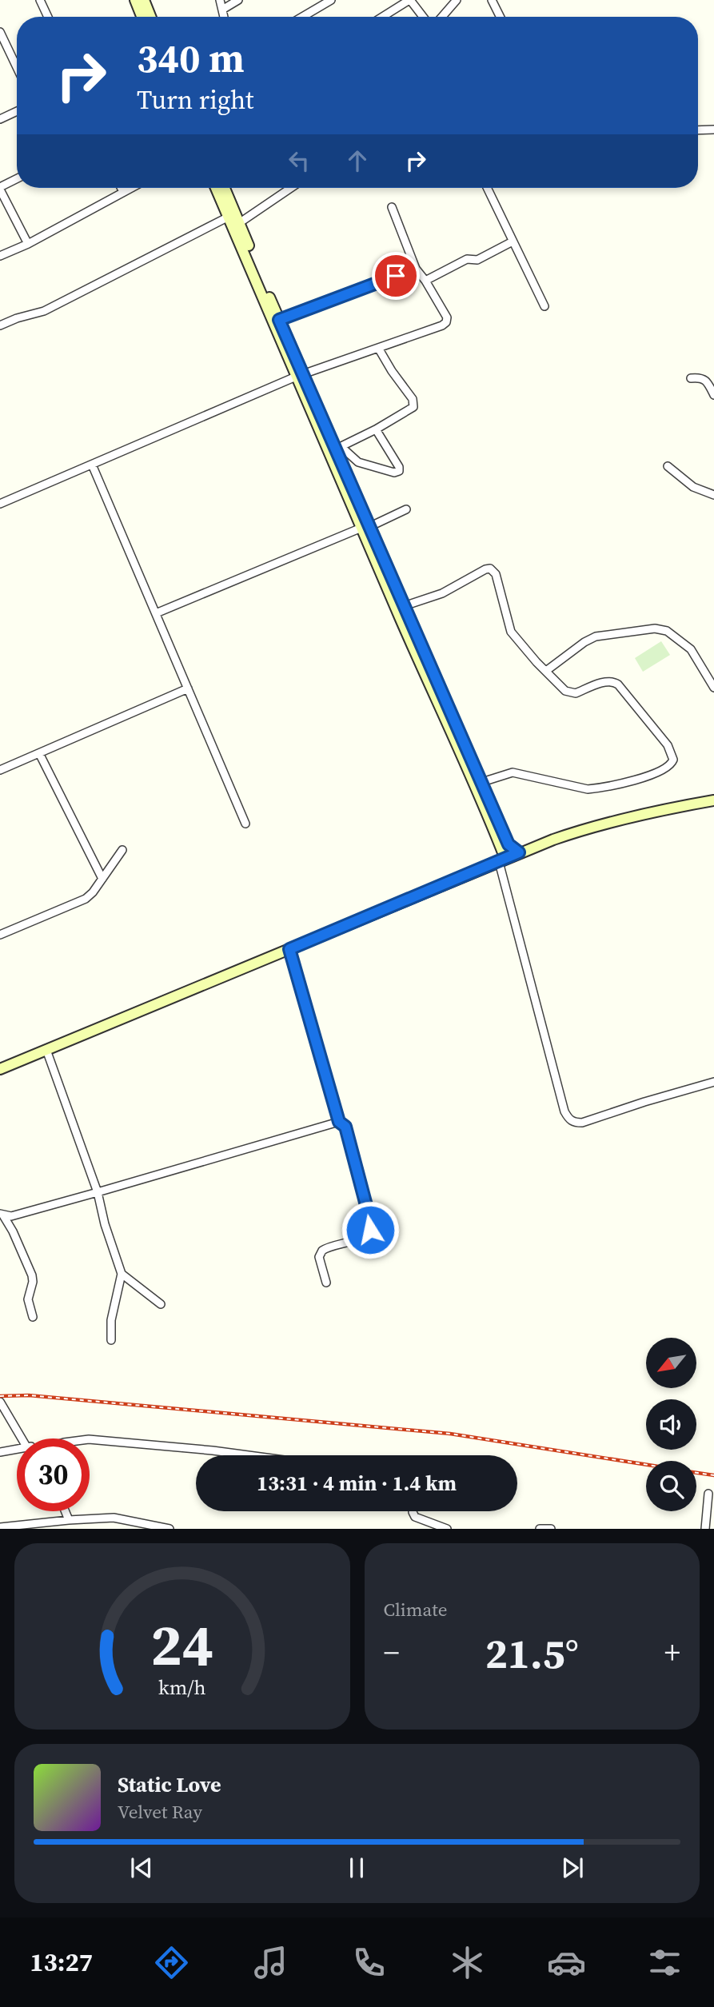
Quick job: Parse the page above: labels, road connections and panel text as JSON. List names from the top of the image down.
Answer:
{
  "north": "bottom left",
  "page": {
    "turn": ["340 m", "Turn right"],
    "limit": "30",
    "trip": "13:31 · 4 min · 1.4 km",
    "tile": "Climate",
    "heat": ["−", "21.5°", "+"],
    "song": ["Static Love", "Velvet Ray"],
    "tabs": "13:27",
    "gauge": ["24", "km/h"]
  }
}
